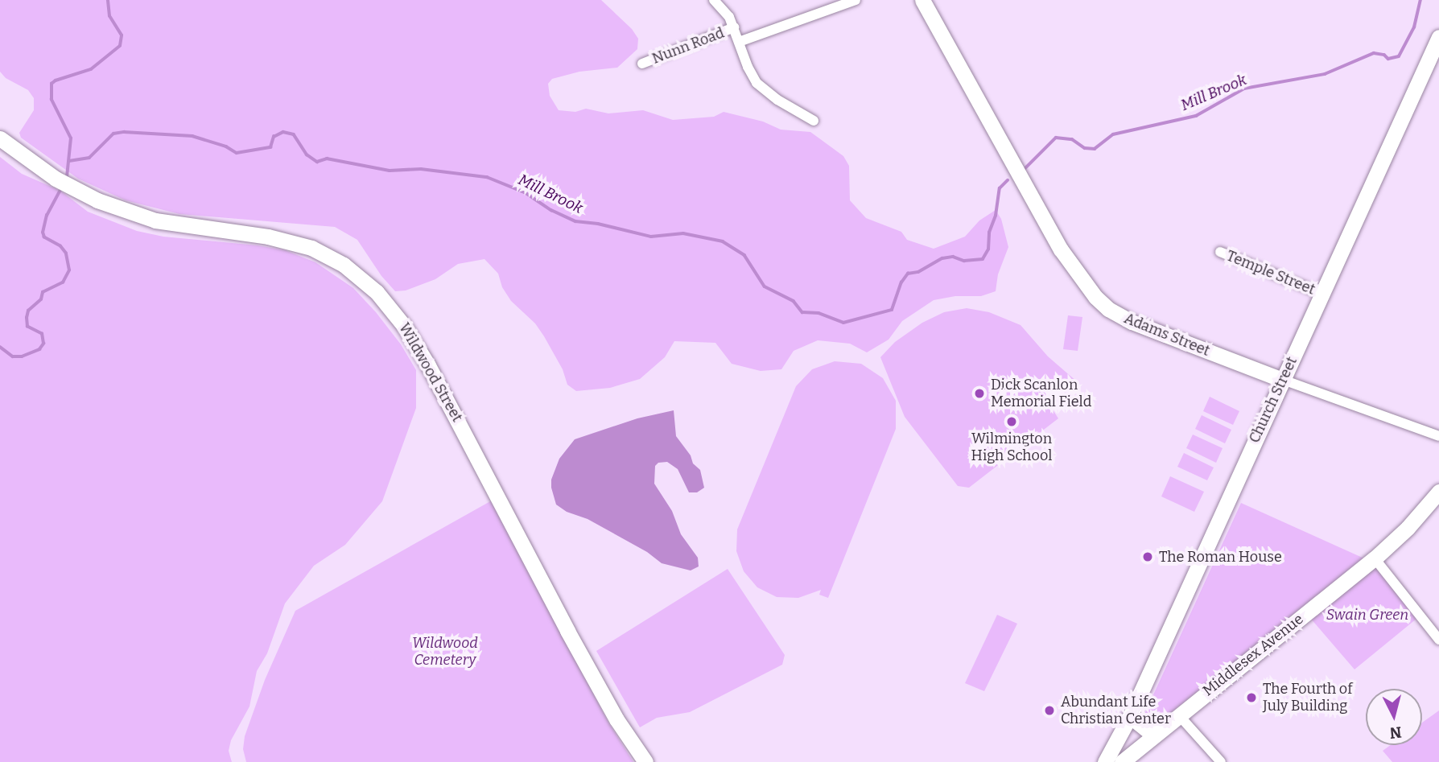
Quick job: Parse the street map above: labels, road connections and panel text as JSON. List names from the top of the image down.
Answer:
{
  "streets": {
    "street": [
      "Nunn Road",
      "Temple Street",
      "Adams Street",
      "Wildwood Street",
      "Church Street",
      "Middlesex Avenue"
    ]
  },
  "crossings": [
    ["Temple Street", "Church Street"],
    ["Adams Street", "Church Street"]
  ],
  "water": ["Mill Brook"],
  "parks": ["Swain Green", "Wildwood Cemetery"],
  "places": [
    "Dick Scanlon Memorial Field",
    "Wilmington High School",
    "The Roman House",
    "The Fourth of July Building",
    "Abundant Life Christian Center"
  ],
  "north": "bottom"
}
